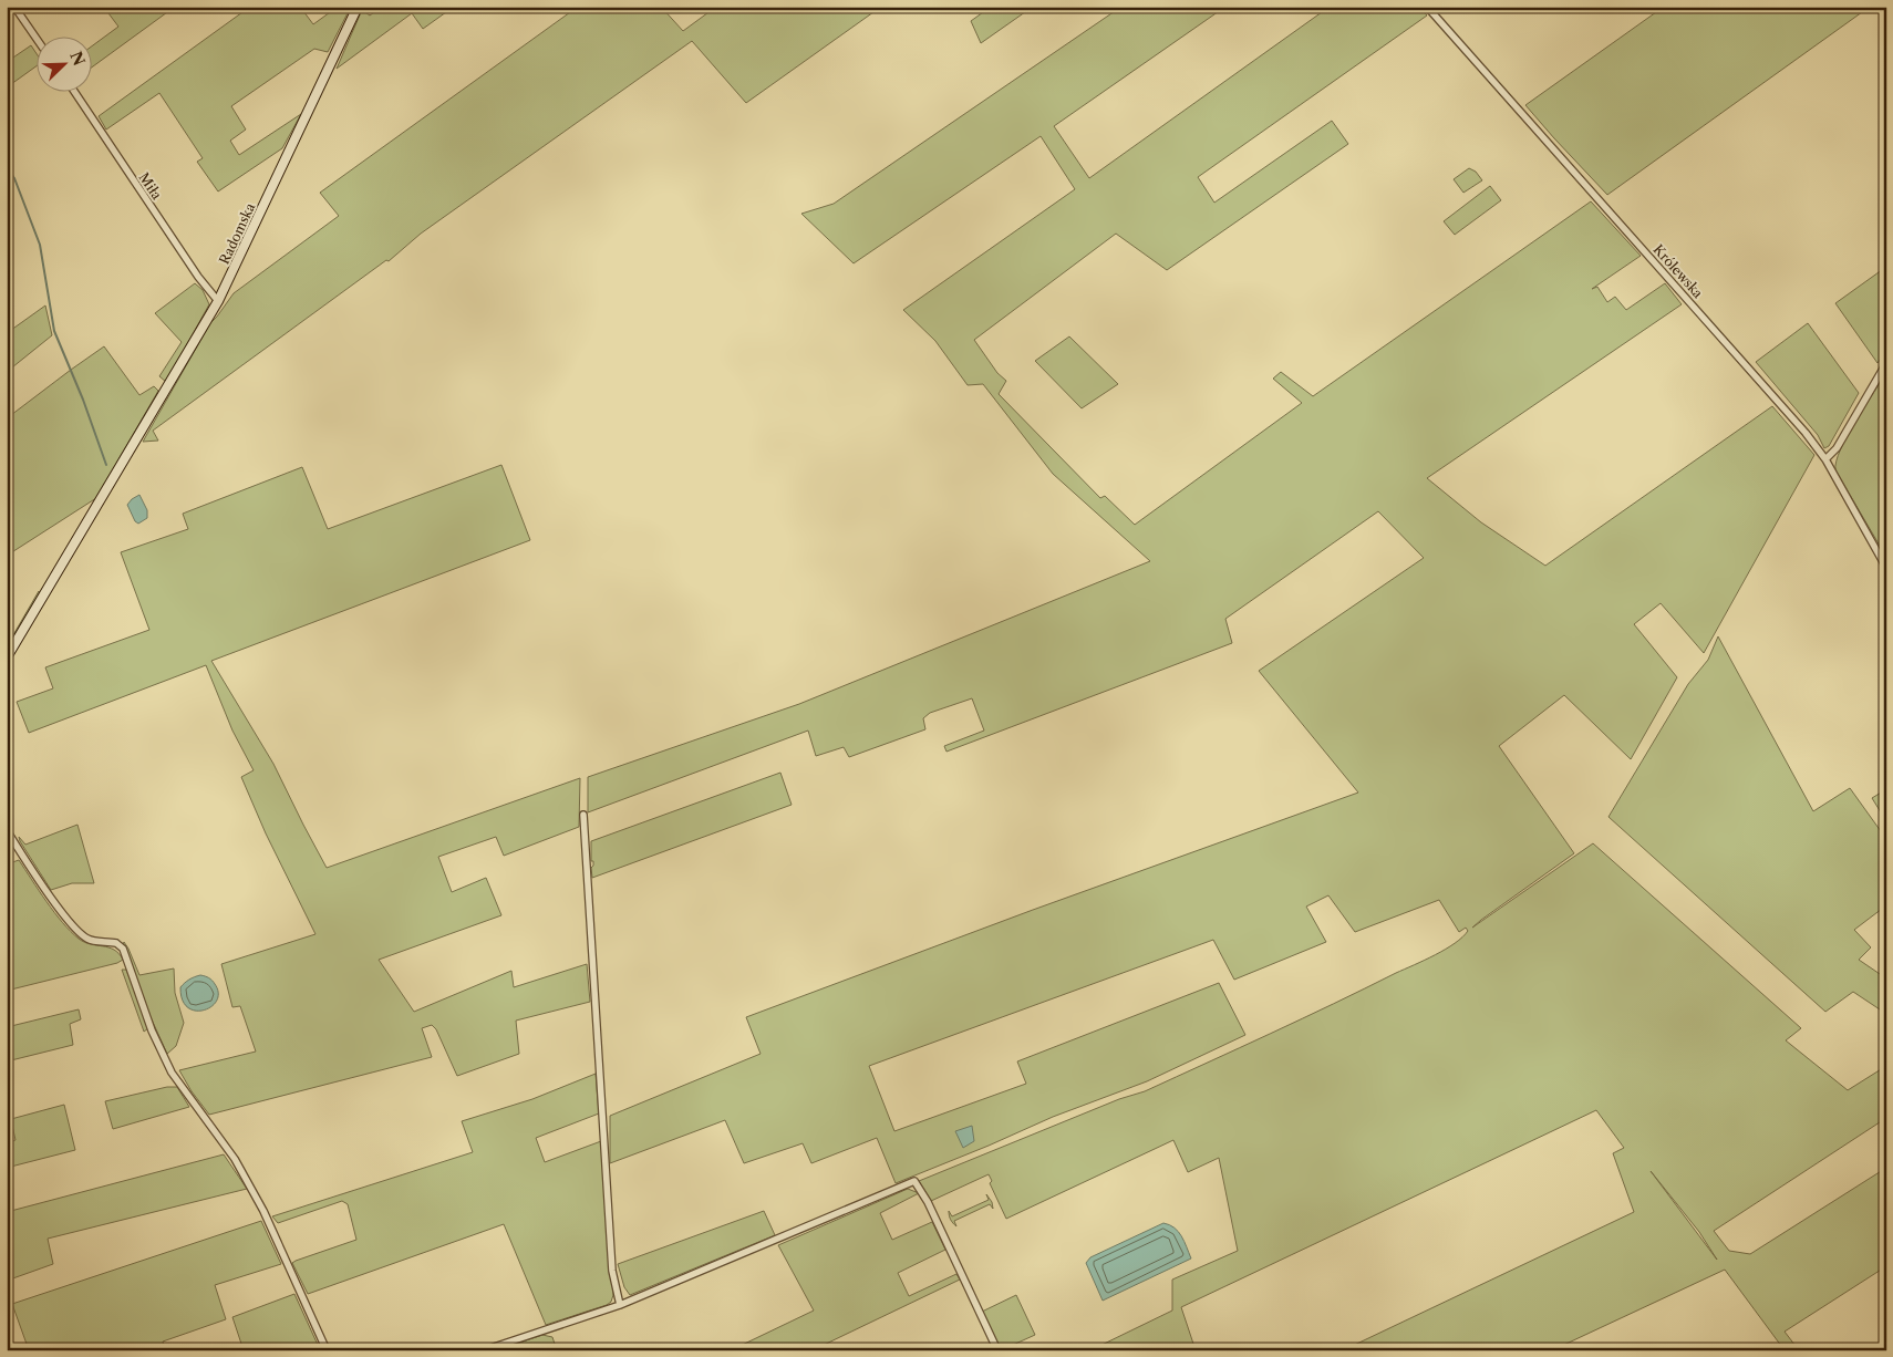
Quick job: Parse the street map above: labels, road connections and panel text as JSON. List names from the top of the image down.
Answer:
{
  "streets": {
    "street": ["Miła", "Radomska", "Królewska"]
  },
  "crossings": [
    ["Miła", "Radomska"]
  ],
  "north": "top right"
}
